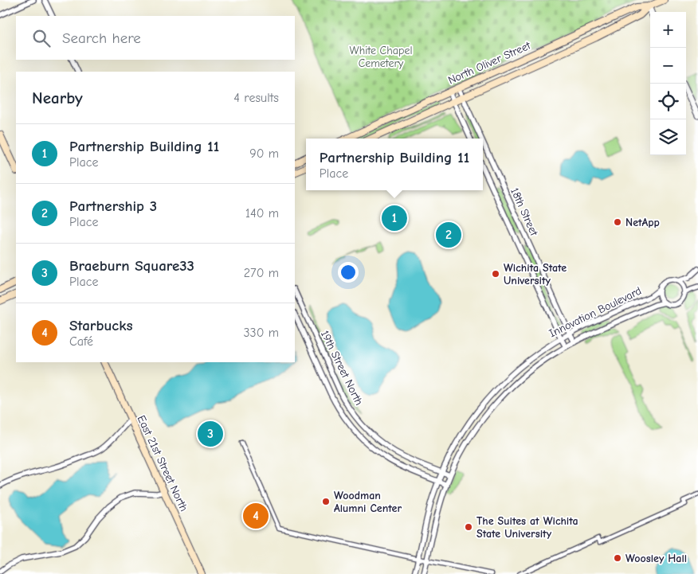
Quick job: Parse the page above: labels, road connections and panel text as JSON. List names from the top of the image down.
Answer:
{
  "streets": {
    "main road": ["North Oliver Street", "East 21st Street North"],
    "street": ["18th Street", "Innovation Boulevard", "19th Street North"]
  },
  "crossings": [
    ["North Oliver Street", "18th Street"],
    ["18th Street", "Innovation Boulevard"],
    ["Innovation Boulevard", "19th Street North"]
  ],
  "parks": ["White Chapel Cemetery"],
  "places": [
    "NetApp",
    "Wichita State University",
    "Woodman Alumni Center",
    "The Suites at Wichita State University",
    "Woosley Hall"
  ],
  "page": {
    "map_buttons": ["+", "−"],
    "search": "Search here",
    "heading": ["Nearby", "4 results"],
    "list": [
      {
        "mark": "1",
        "name": "Partnership Building 11",
        "note": "Place",
        "value": "90 m"
      },
      {
        "mark": "2",
        "name": "Partnership 3",
        "note": "Place",
        "value": "140 m"
      },
      {
        "mark": "3",
        "name": "Braeburn Square33",
        "note": "Place",
        "value": "270 m"
      },
      {
        "mark": "4",
        "name": "Starbucks",
        "note": "Café",
        "value": "330 m"
      }
    ],
    "popup": ["Partnership Building 11", "Place"],
    "pins": [
      "1",
      "2",
      "3",
      "4"
    ]
  }
}
